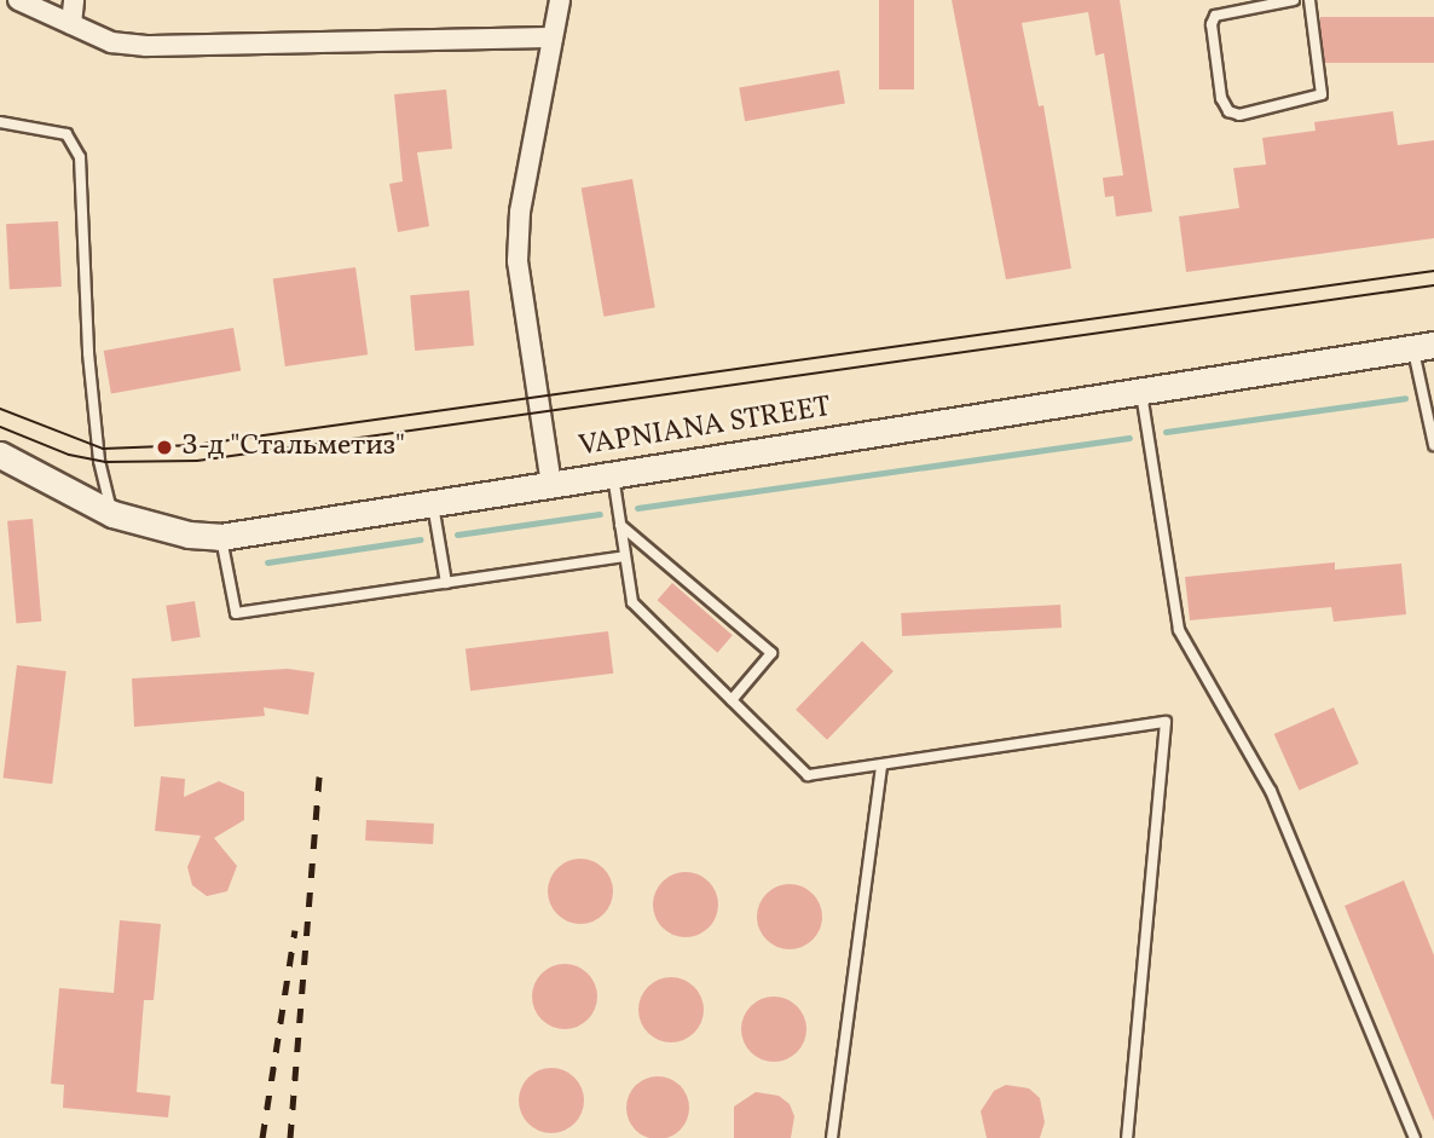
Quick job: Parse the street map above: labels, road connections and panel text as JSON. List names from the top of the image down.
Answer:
{
  "streets": {
    "street": ["VAPNIANA STREET"]
  },
  "places": ["З-д \"Стальметиз\""]
}
